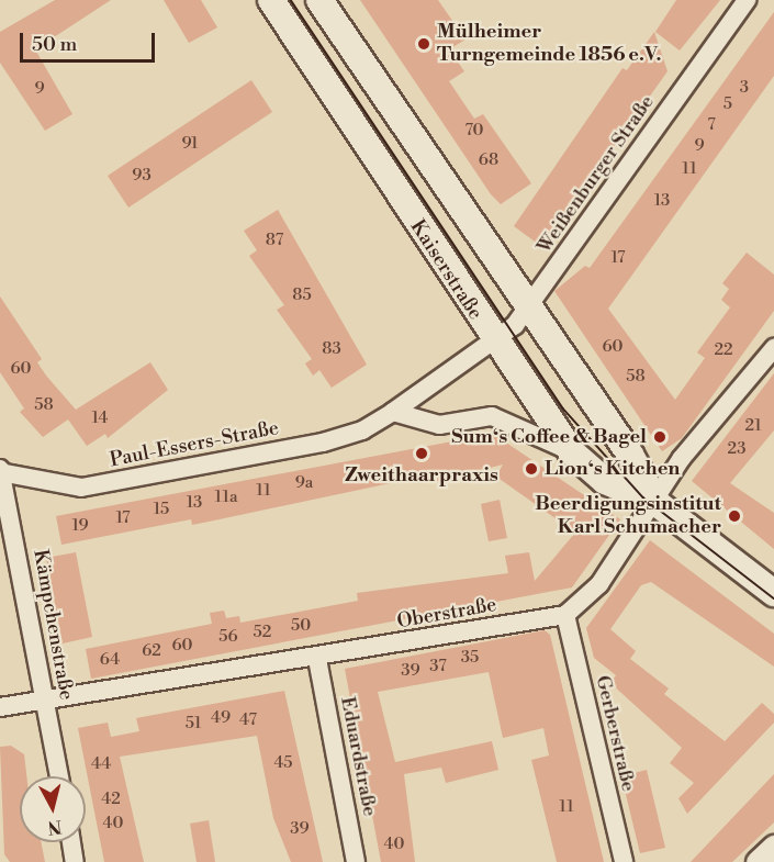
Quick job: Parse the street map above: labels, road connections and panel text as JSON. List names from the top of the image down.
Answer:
{
  "streets": {
    "main road": ["Kaiserstraße"],
    "street": [
      "Weißenburger Straße",
      "Paul-Essers-Straße",
      "Oberstraße",
      "Kämpchenstraße",
      "Gerberstraße",
      "Eduardstraße"
    ]
  },
  "crossings": [
    ["Weißenburger Straße", "Kaiserstraße"],
    ["Weißenburger Straße", "Paul-Essers-Straße"],
    ["Kaiserstraße", "Paul-Essers-Straße"],
    ["Paul-Essers-Straße", "Kämpchenstraße"],
    ["Oberstraße", "Kämpchenstraße"],
    ["Oberstraße", "Gerberstraße"],
    ["Oberstraße", "Eduardstraße"]
  ],
  "places": [
    "Mülheimer Turngemeinde 1856 e.V.",
    "Sum‘s Coffee & Bagel",
    "Zweithaarpraxis",
    "Lion‘s Kitchen",
    "Beerdigungsinstitut Karl Schumacher"
  ],
  "house_numbers": [
    "3",
    "9",
    "5",
    "7",
    "70",
    "91",
    "9",
    "68",
    "11",
    "93",
    "13",
    "87",
    "17",
    "85",
    "60",
    "83",
    "22",
    "60",
    "58",
    "58",
    "14",
    "21",
    "23",
    "9a",
    "11",
    "11a",
    "13",
    "15",
    "17",
    "19",
    "50",
    "52",
    "56",
    "60",
    "62",
    "35",
    "64",
    "37",
    "39",
    "49",
    "47",
    "51",
    "45",
    "44",
    "42",
    "11",
    "40",
    "39",
    "40"
  ],
  "scale_bar": "50 m",
  "north": "bottom"
}
